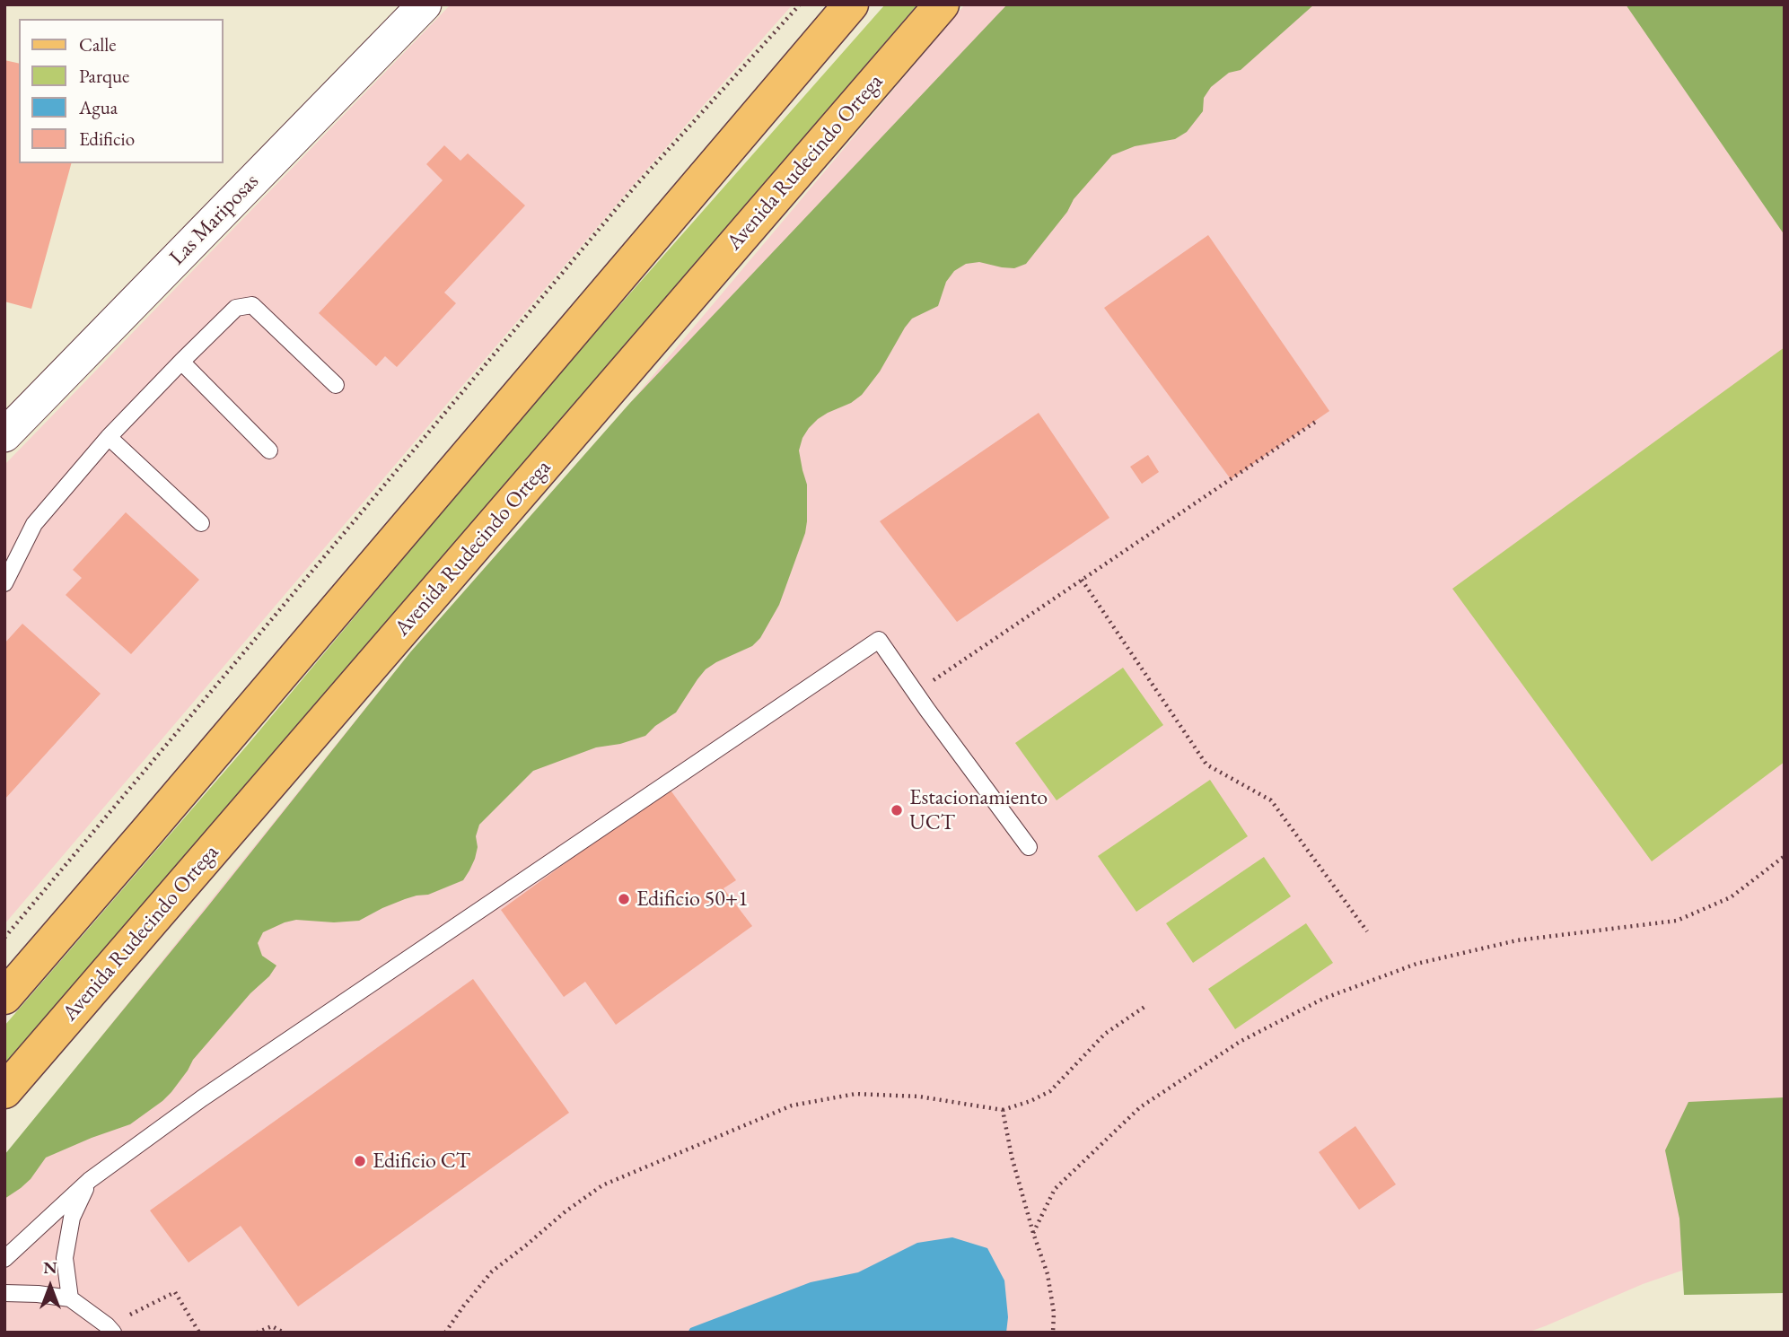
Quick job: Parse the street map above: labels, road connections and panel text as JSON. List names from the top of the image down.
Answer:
{
  "streets": {
    "main road": ["Avenida Rudecindo Ortega"],
    "street": ["Las Mariposas"]
  },
  "places": ["Estacionamiento UCT", "Edificio 50+1", "Edificio CT"],
  "legend": [
    "Calle",
    "Parque",
    "Agua",
    "Edificio"
  ],
  "north": "top"
}
